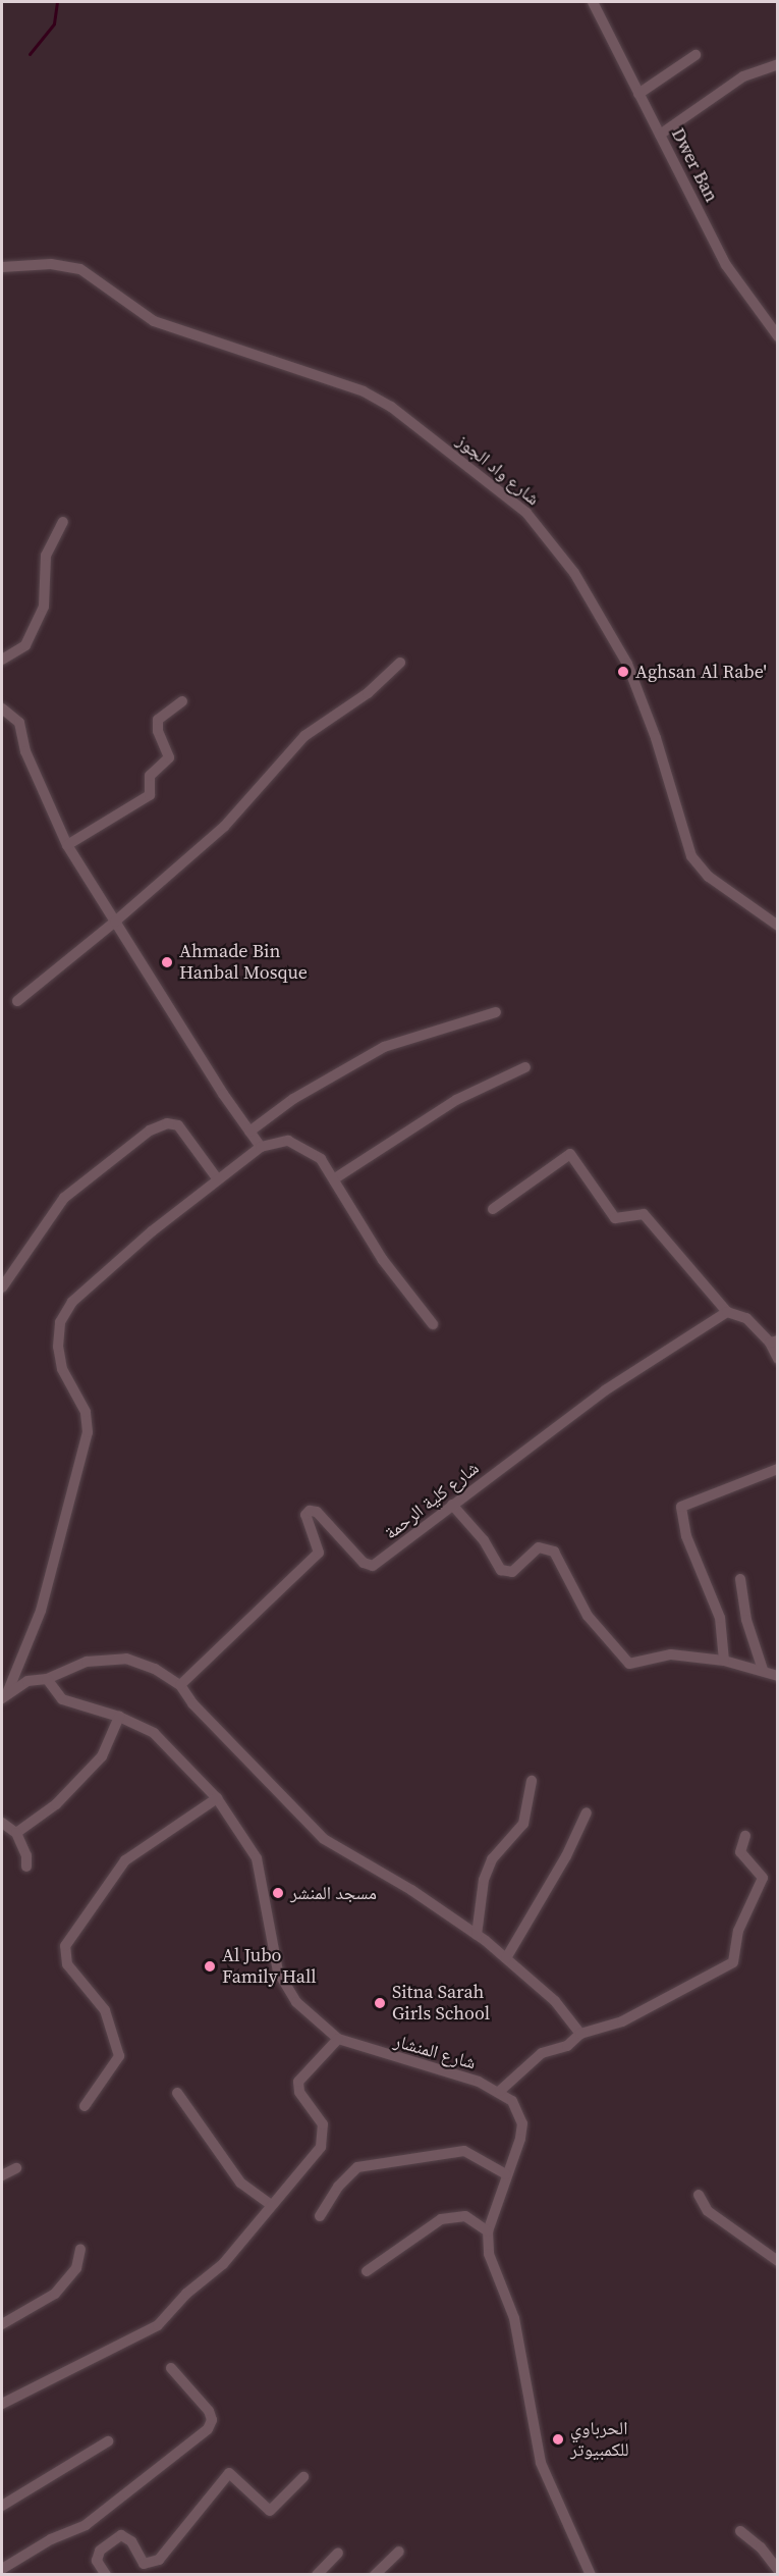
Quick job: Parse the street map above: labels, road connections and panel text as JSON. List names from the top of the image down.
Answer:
{
  "streets": {
    "street": [
      "Dwer Ban",
      "شارع واد الجوز",
      "شارع كلية الرحمة",
      "شارع المنشار"
    ]
  },
  "places": [
    "Aghsan Al Rabe'",
    "Ahmade Bin Hanbal Mosque",
    "مسجد المنشر",
    "Al Jubo Family Hall",
    "Sitna Sarah Girls School",
    "الحرباوي للكمبيوتر"
  ]
}
